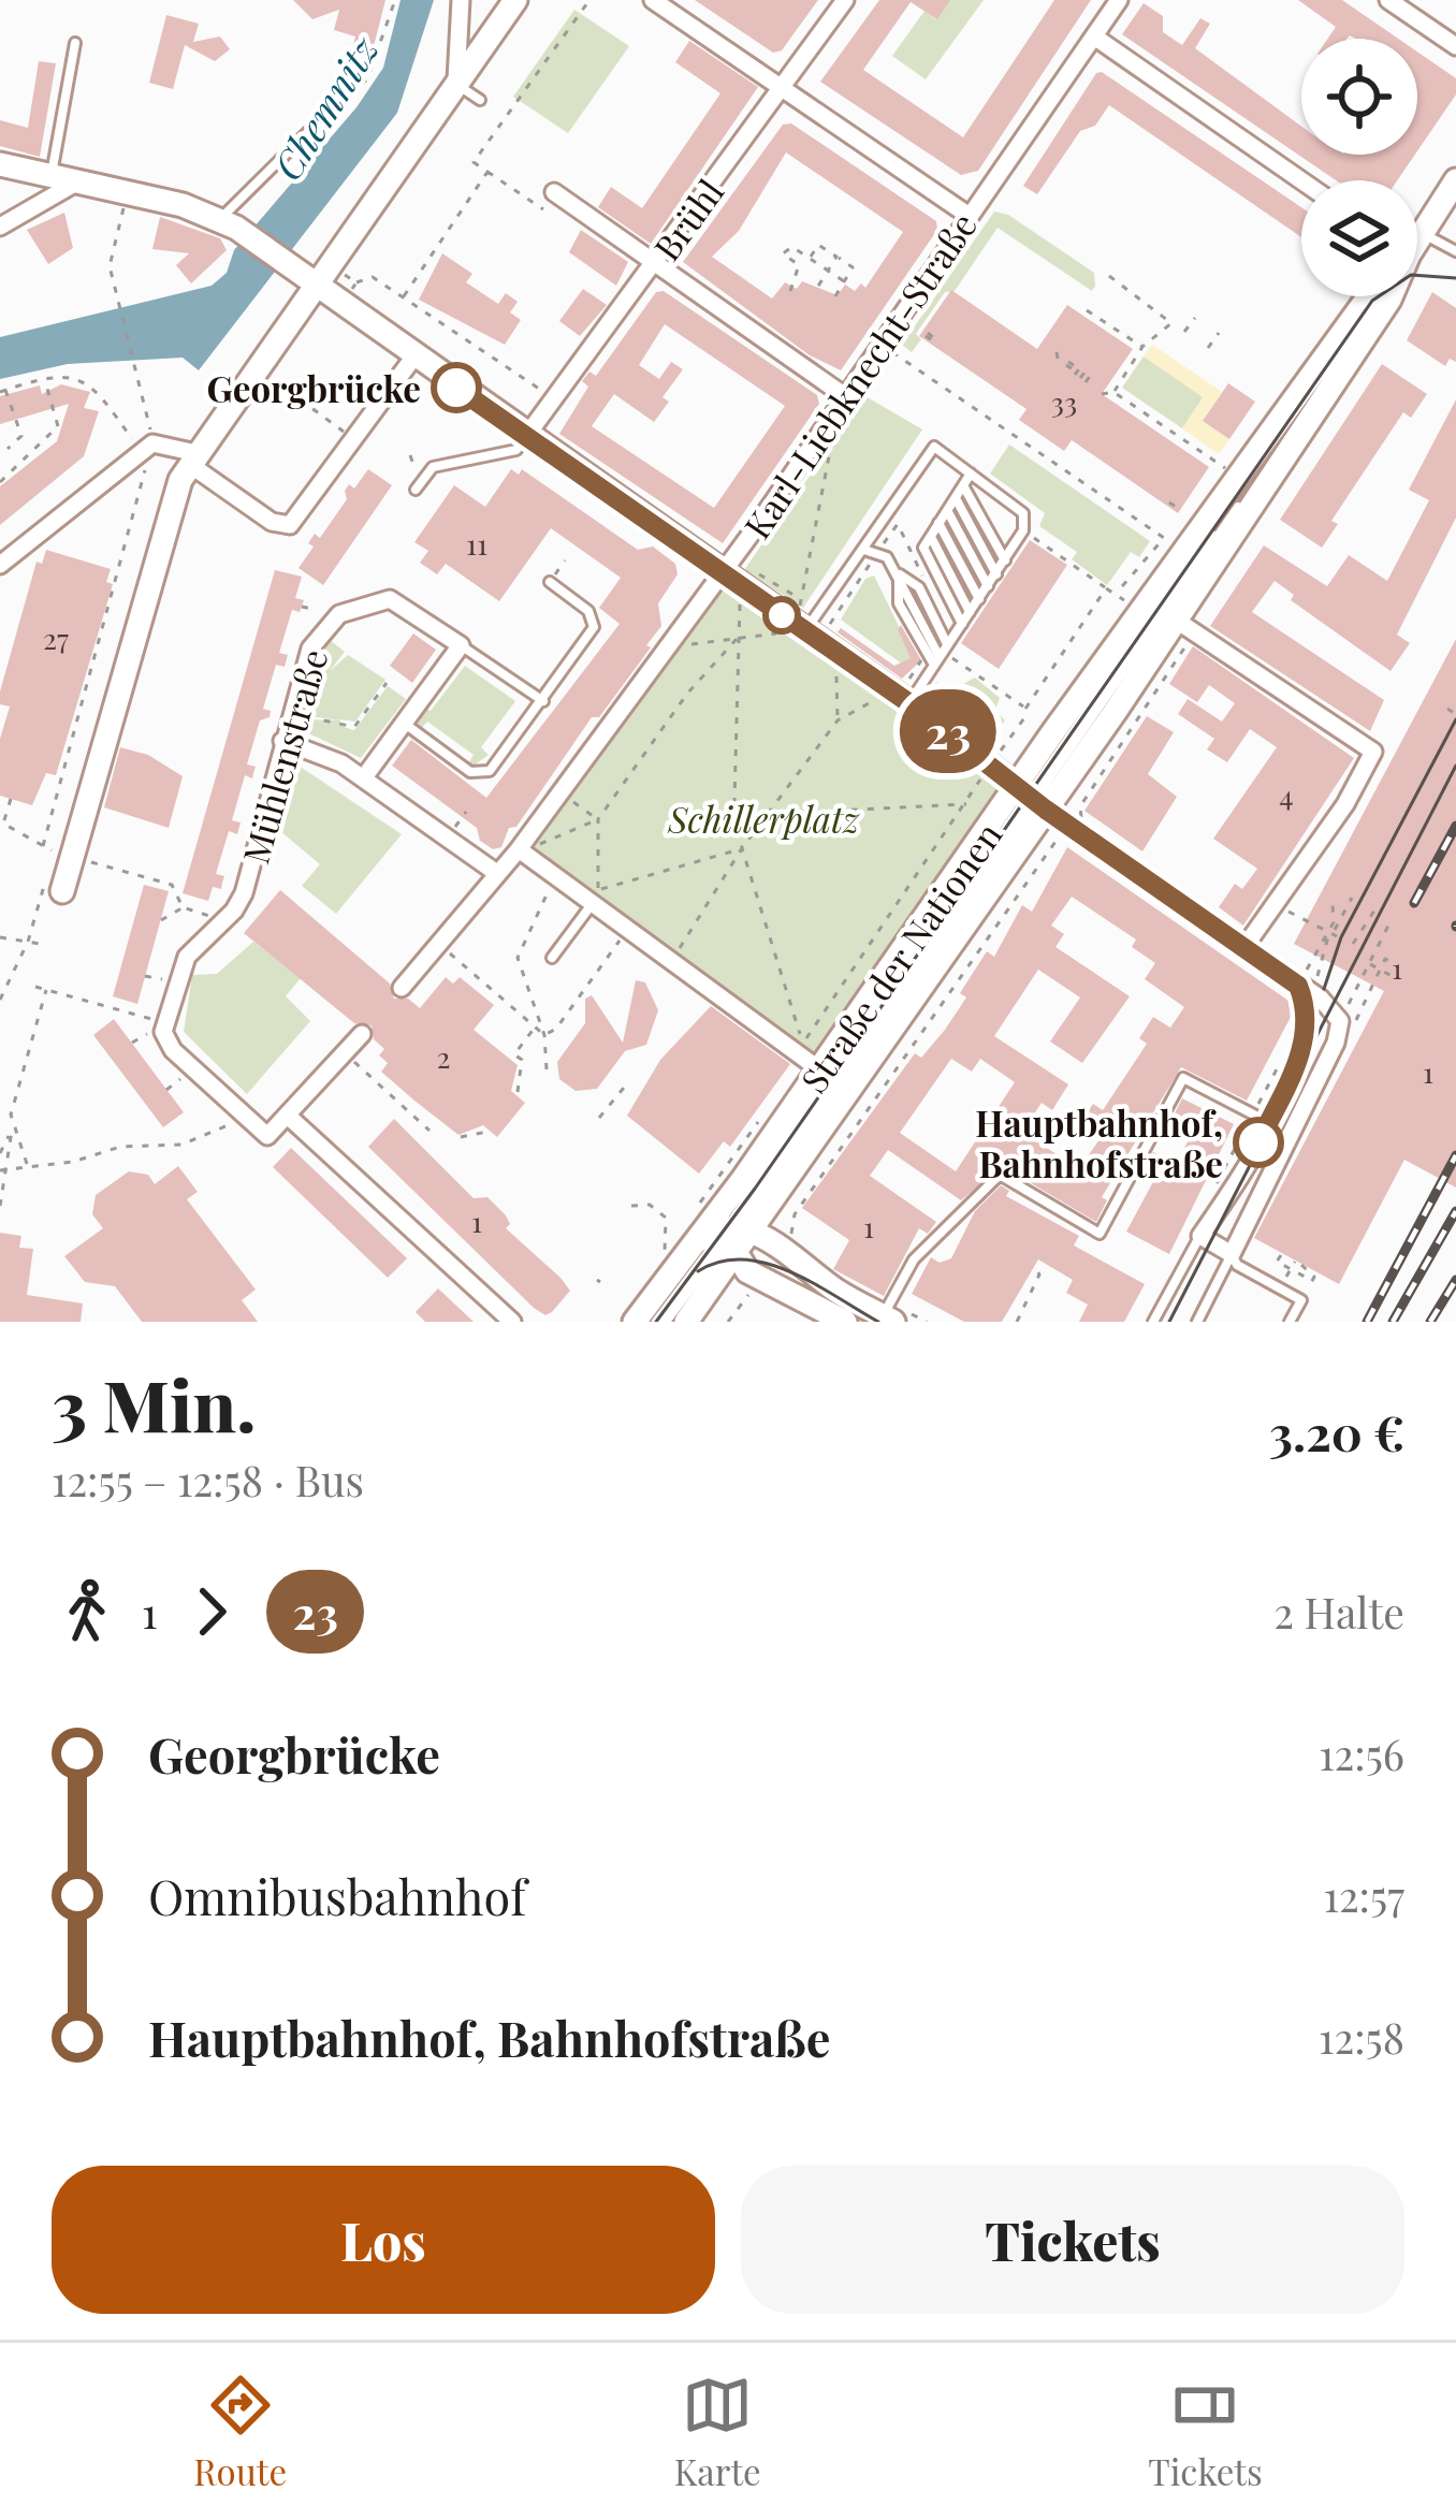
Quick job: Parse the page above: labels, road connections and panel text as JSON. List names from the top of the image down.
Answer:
{
  "streets": {
    "main road": ["Straße der Nationen"],
    "street": ["Brühl", "Karl-Liebknecht-Straße", "Mühlenstraße"]
  },
  "water": ["Chemnitz"],
  "parks": ["Schillerplatz"],
  "places": ["Georgbrücke", "Hauptbahnhof, Bahnhofstraße"],
  "lines": ["bus line 23"],
  "house_numbers": [
    "33",
    "11",
    "27",
    "4",
    "1",
    "2",
    "1",
    "1",
    "1"
  ],
  "page": {
    "on_map": "23",
    "heading": ["3 Min.", "12:55 – 12:58 · Bus", "3.20 €"],
    "legs": ["1", "23", "2 Halte"],
    "list": [
      {
        "name": "Georgbrücke",
        "value": "12:56"
      },
      {
        "name": "Omnibusbahnhof",
        "value": "12:57"
      },
      {
        "name": "Hauptbahnhof, Bahnhofstraße",
        "value": "12:58"
      }
    ],
    "buttons": ["Los", "Tickets"],
    "tabs": ["Route", "Karte", "Tickets"]
  }
}
